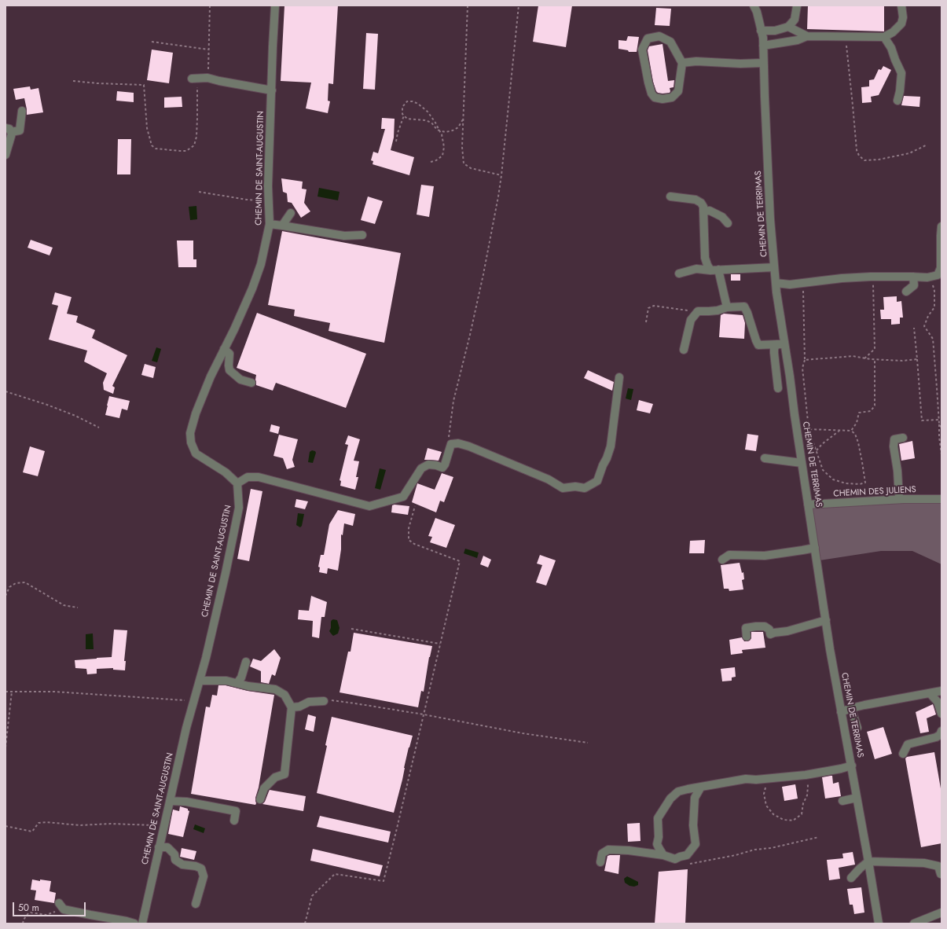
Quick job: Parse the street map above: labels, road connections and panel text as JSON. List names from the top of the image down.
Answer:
{
  "streets": {
    "street": ["CHEMIN DE SAINT-AUGUSTIN", "CHEMIN DE TERRIMAS", "CHEMIN DES JULIENS"]
  },
  "crossings": [
    ["CHEMIN DE TERRIMAS", "CHEMIN DES JULIENS"]
  ],
  "scale_bar": "50 m"
}
